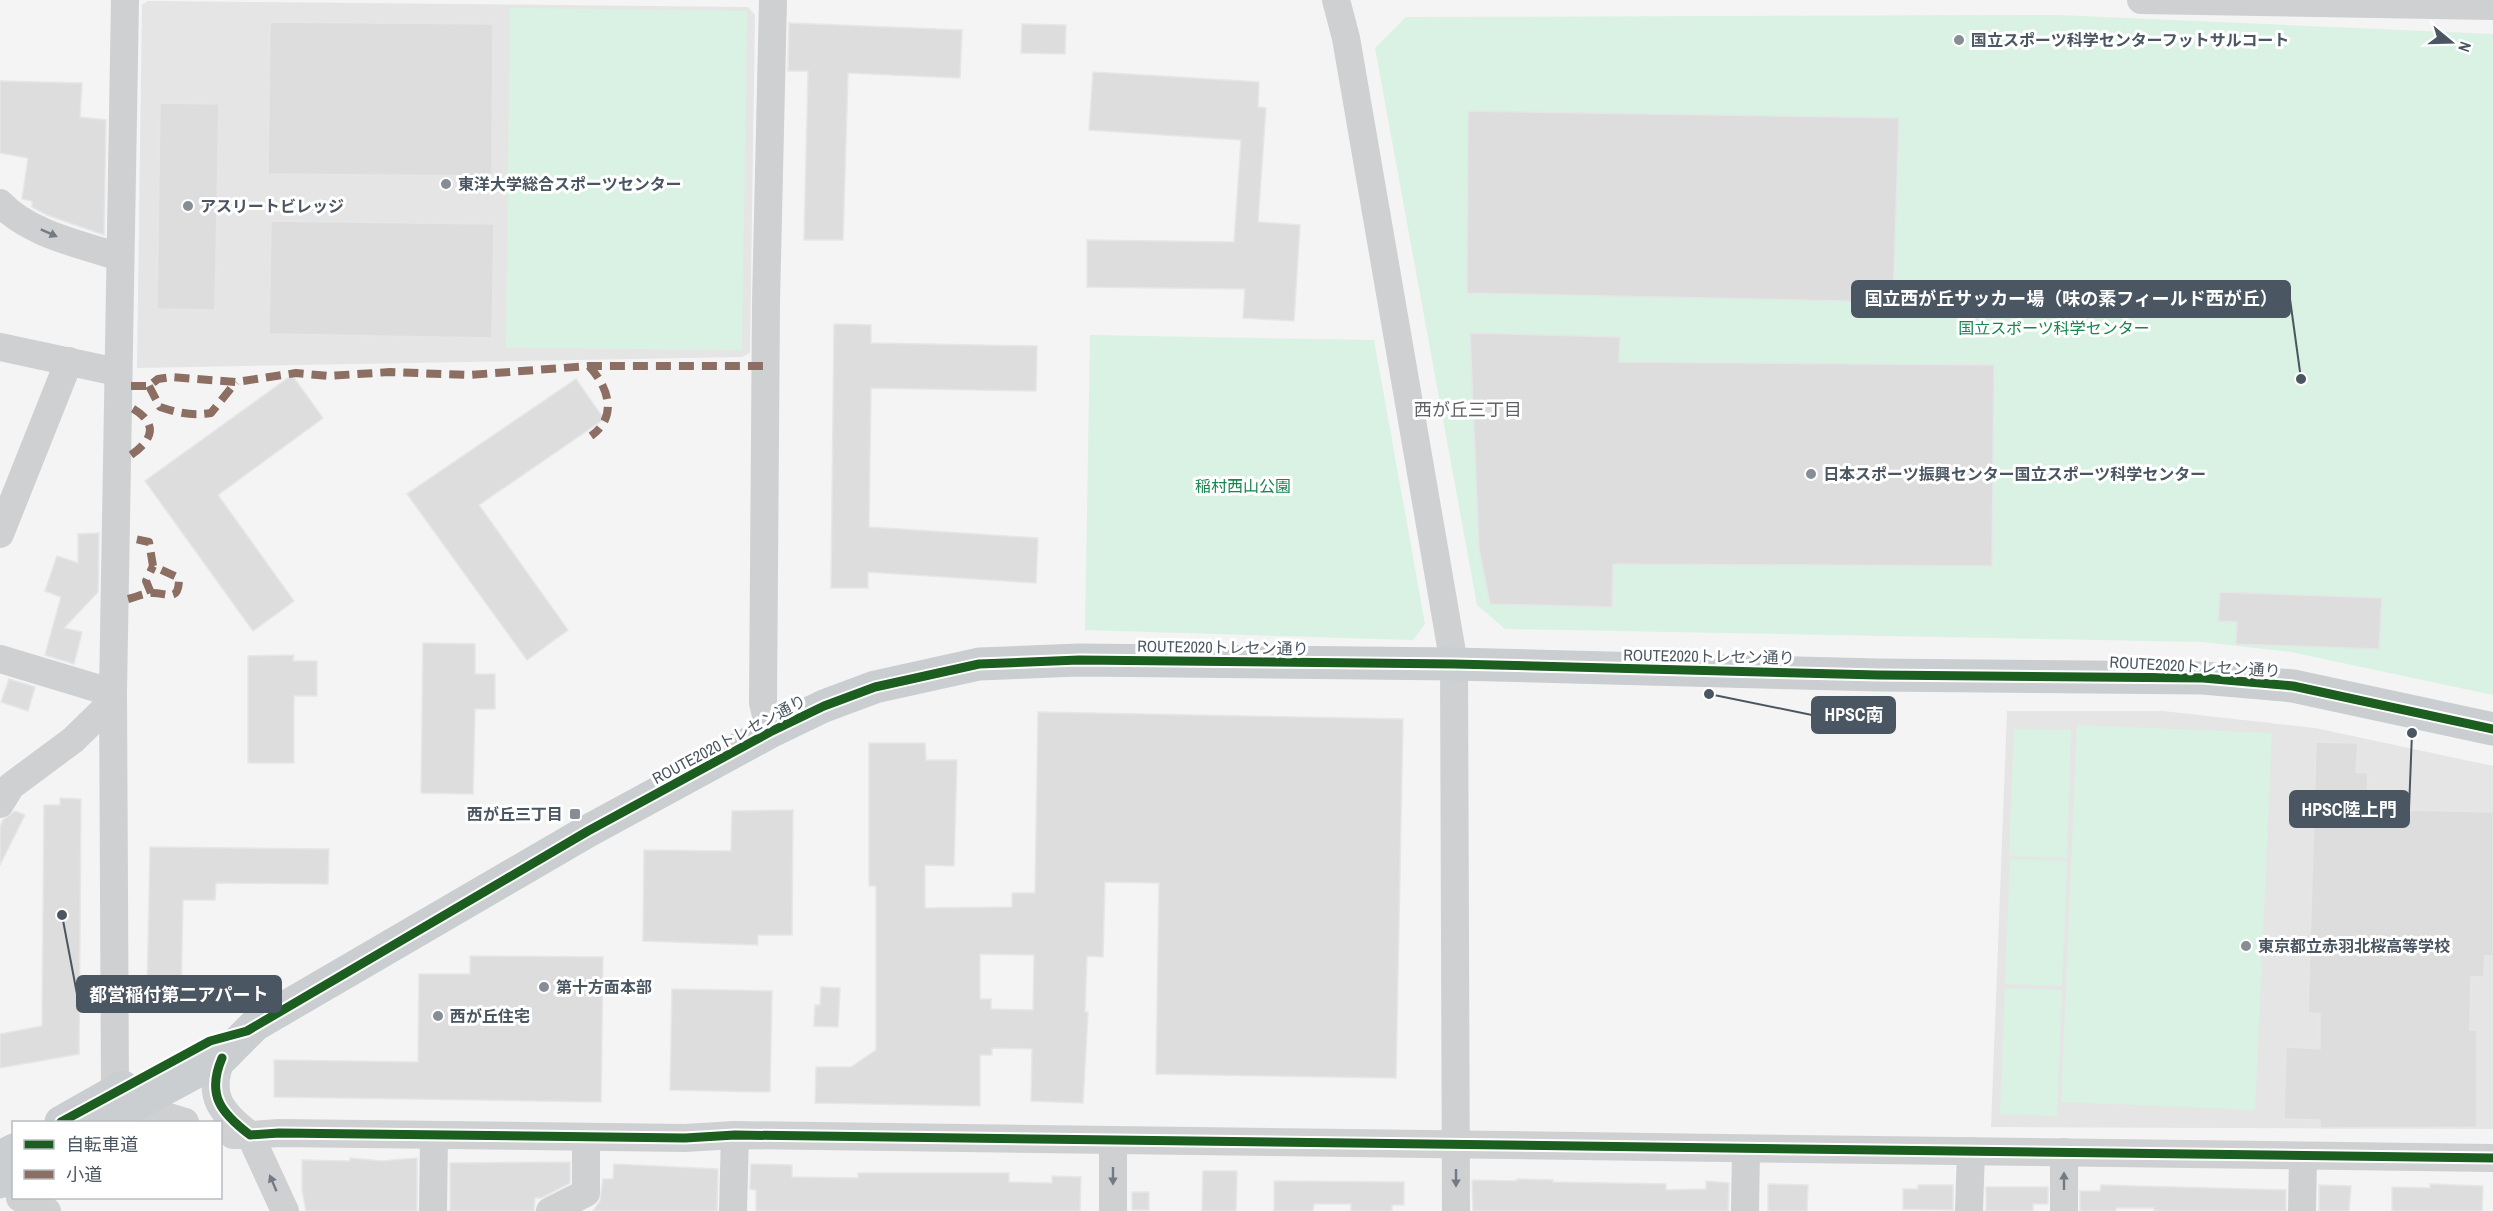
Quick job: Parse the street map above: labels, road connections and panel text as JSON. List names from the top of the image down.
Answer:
{
  "streets": {
    "main road": ["ROUTE2020トレセン通り"]
  },
  "districts": ["西が丘三丁目"],
  "parks": ["国立スポーツ科学センター", "稲村西山公園"],
  "places": {
    "other": [
      "国立スポーツ科学センターフットサルコート",
      "東洋大学総合スポーツセンター",
      "アスリートビレッジ",
      "国立西が丘サッカー場（味の素フィールド西が丘）",
      "日本スポーツ振興センター国立スポーツ科学センター",
      "HPSC南",
      "HPSC陸上門",
      "都営稲付第二アパート",
      "東京都立赤羽北桜高等学校",
      "第十方面本部",
      "西が丘住宅"
    ],
    "transit": ["西が丘三丁目"]
  },
  "legend": ["自転車道", "小道"],
  "north": "right"
}
